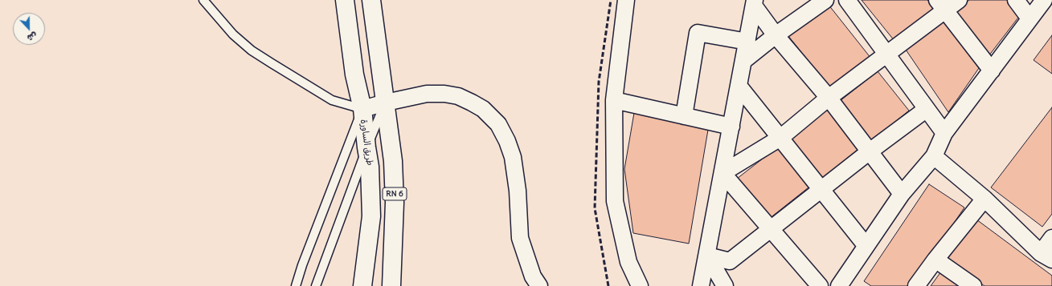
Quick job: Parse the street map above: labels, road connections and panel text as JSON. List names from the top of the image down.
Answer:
{
  "streets": {
    "highway": ["طريق الساورة", "RN 6"]
  },
  "north": "bottom"
}
